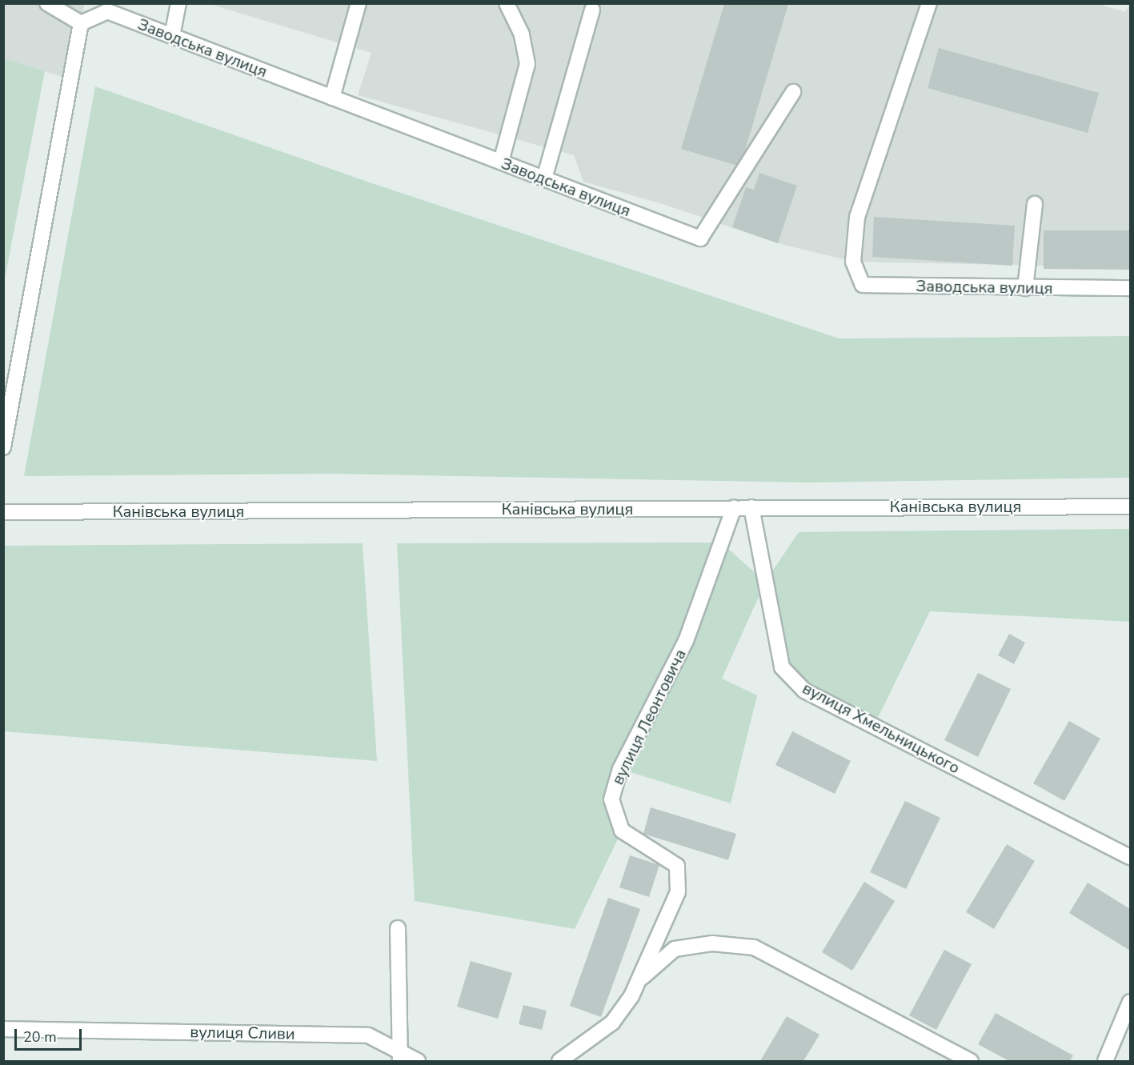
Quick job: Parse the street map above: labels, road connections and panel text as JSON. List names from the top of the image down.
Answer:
{
  "streets": {
    "street": [
      "Заводська вулиця",
      "Канівська вулиця",
      "вулиця Леонтовича",
      "вулиця Хмельницького",
      "вулиця Сливи"
    ]
  },
  "crossings": [
    ["Канівська вулиця", "вулиця Леонтовича"],
    ["Канівська вулиця", "вулиця Хмельницького"]
  ],
  "scale_bar": "20 m"
}
